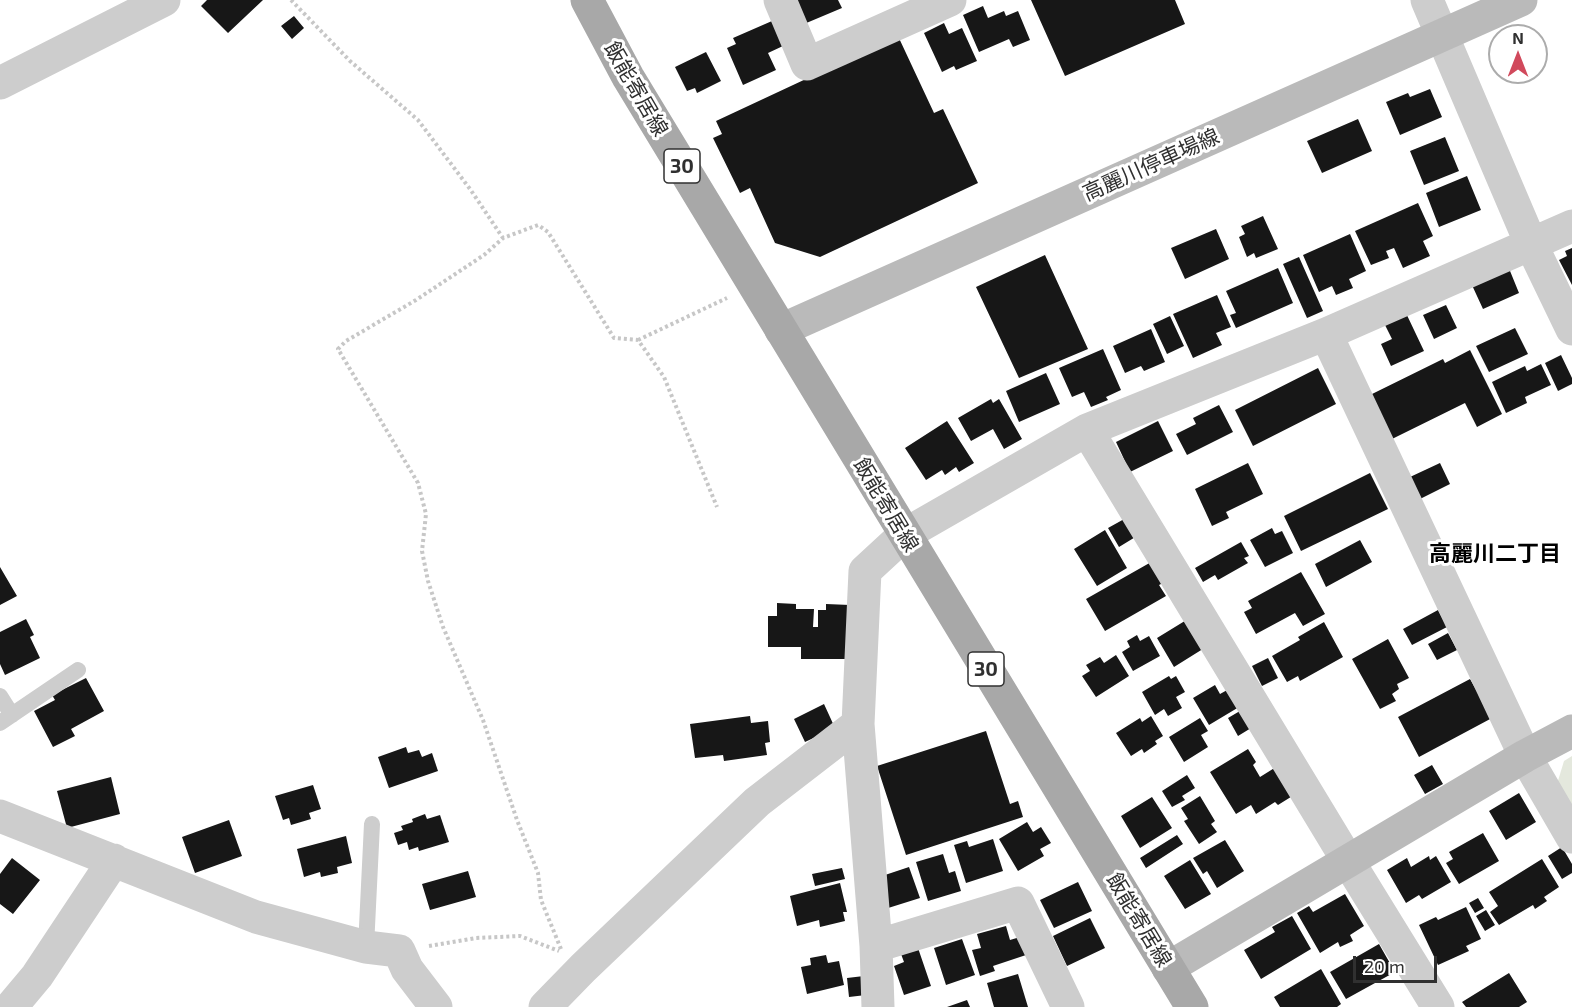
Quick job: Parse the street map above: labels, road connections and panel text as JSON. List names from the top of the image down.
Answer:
{
  "streets": {
    "main road": ["飯能寄居線", "高麗川停車場線", "30"]
  },
  "crossings": [
    ["飯能寄居線", "高麗川停車場線"]
  ],
  "districts": ["高麗川二丁目"],
  "scale_bar": "20 m",
  "north": "top"
}
